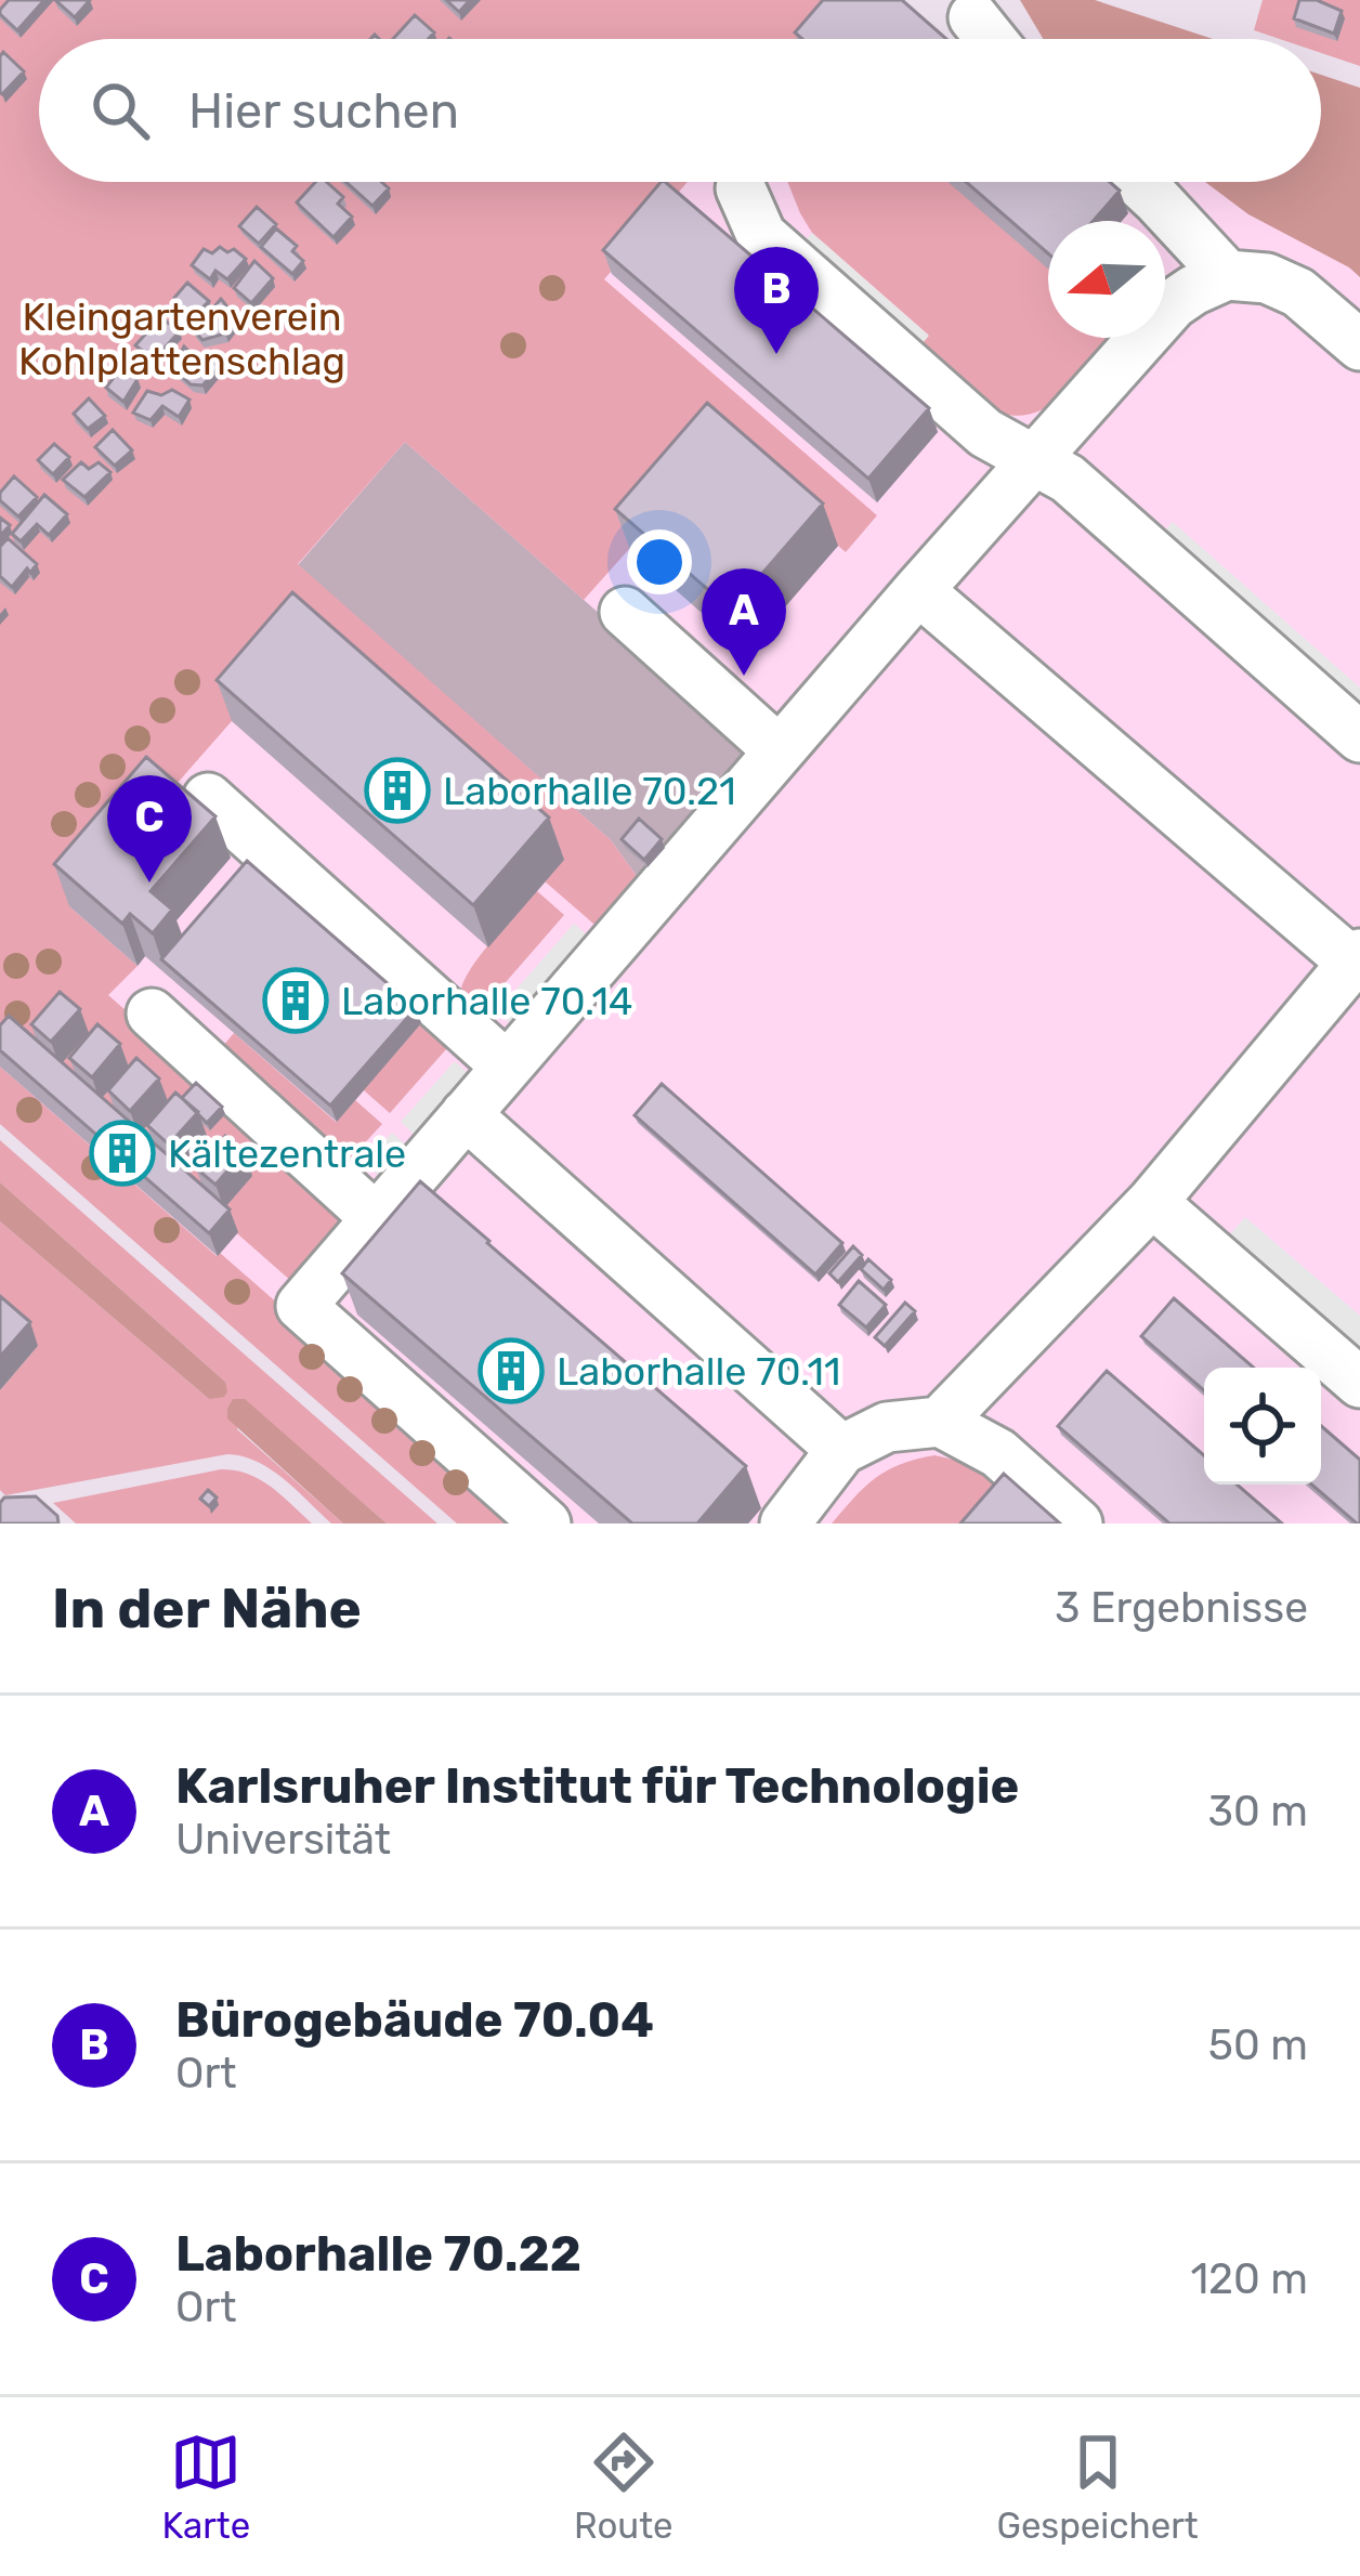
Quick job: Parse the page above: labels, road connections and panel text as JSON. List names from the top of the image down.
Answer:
{
  "parks": ["Kleingartenverein Kohlplattenschlag"],
  "places": {
    "building": [
      "Laborhalle 70.21",
      "Laborhalle 70.14",
      "Kältezentrale",
      "Laborhalle 70.11"
    ]
  },
  "north": "left",
  "page": {
    "search": "Hier suchen",
    "pins": ["B", "A", "C"],
    "heading": ["In der Nähe", "3 Ergebnisse"],
    "list": [
      {
        "mark": "A",
        "name": "Karlsruher Institut für Technologie",
        "note": "Universität",
        "value": "30 m"
      },
      {
        "mark": "B",
        "name": "Bürogebäude 70.04",
        "note": "Ort",
        "value": "50 m"
      },
      {
        "mark": "C",
        "name": "Laborhalle 70.22",
        "note": "Ort",
        "value": "120 m"
      }
    ],
    "nav": ["Karte", "Route", "Gespeichert"]
  }
}
